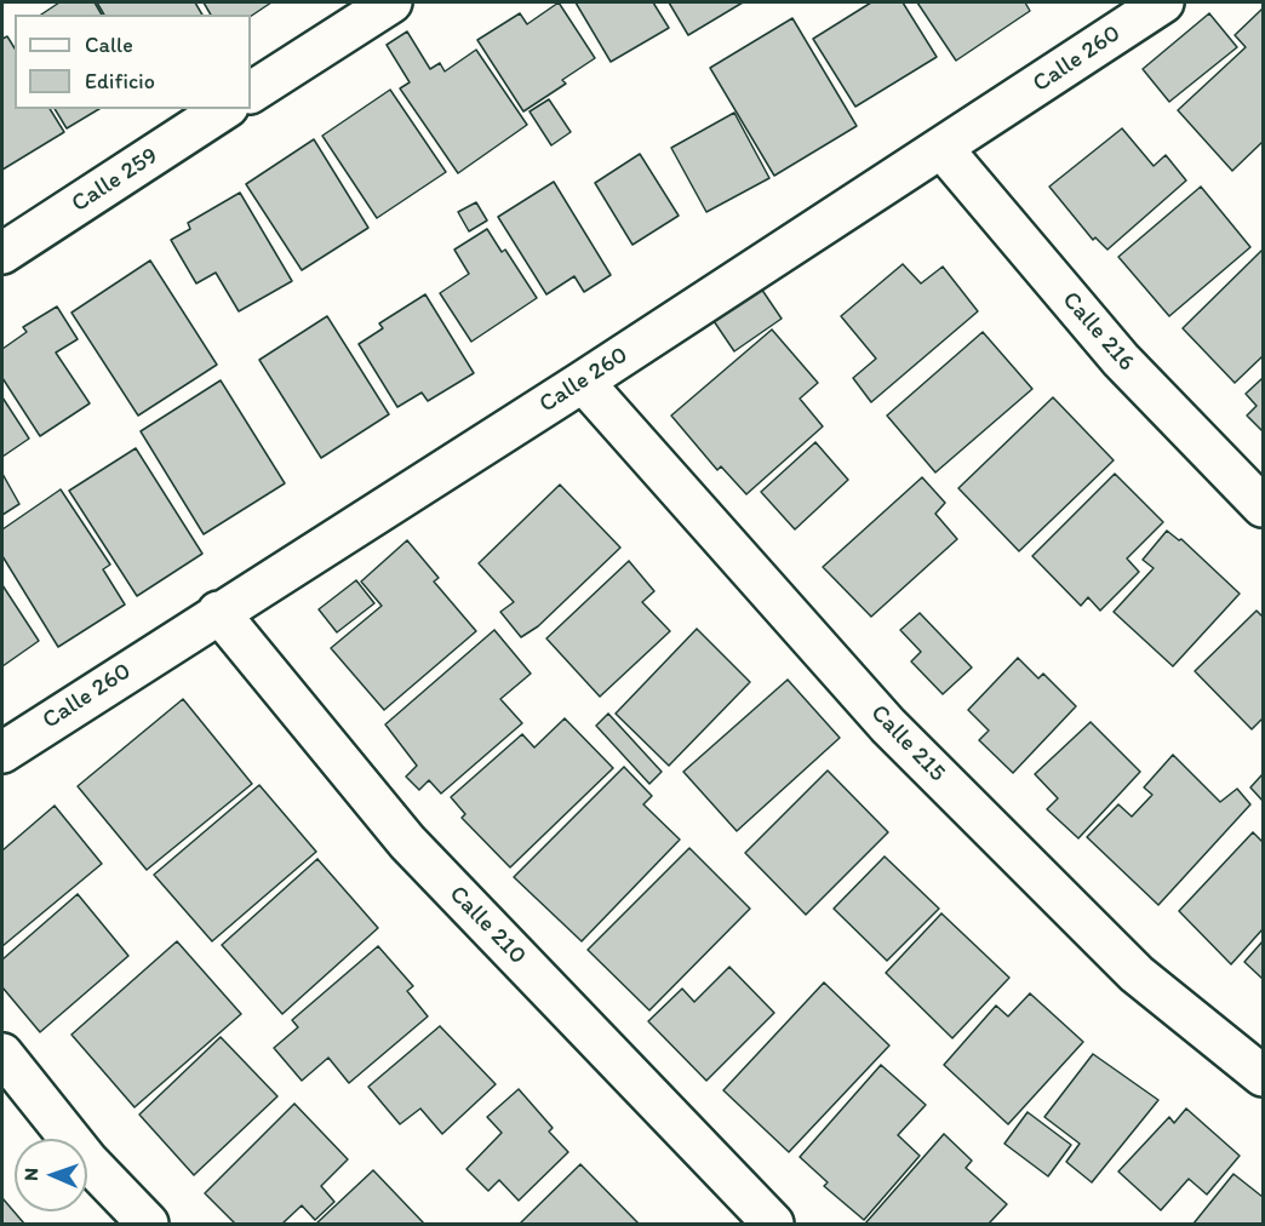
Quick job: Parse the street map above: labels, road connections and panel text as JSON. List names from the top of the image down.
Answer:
{
  "streets": {
    "street": [
      "Calle 260",
      "Calle 259",
      "Calle 216",
      "Calle 215",
      "Calle 210"
    ]
  },
  "crossings": [
    ["Calle 260", "Calle 216"],
    ["Calle 260", "Calle 215"],
    ["Calle 260", "Calle 210"]
  ],
  "legend": ["Calle", "Edificio"],
  "north": "left"
}
